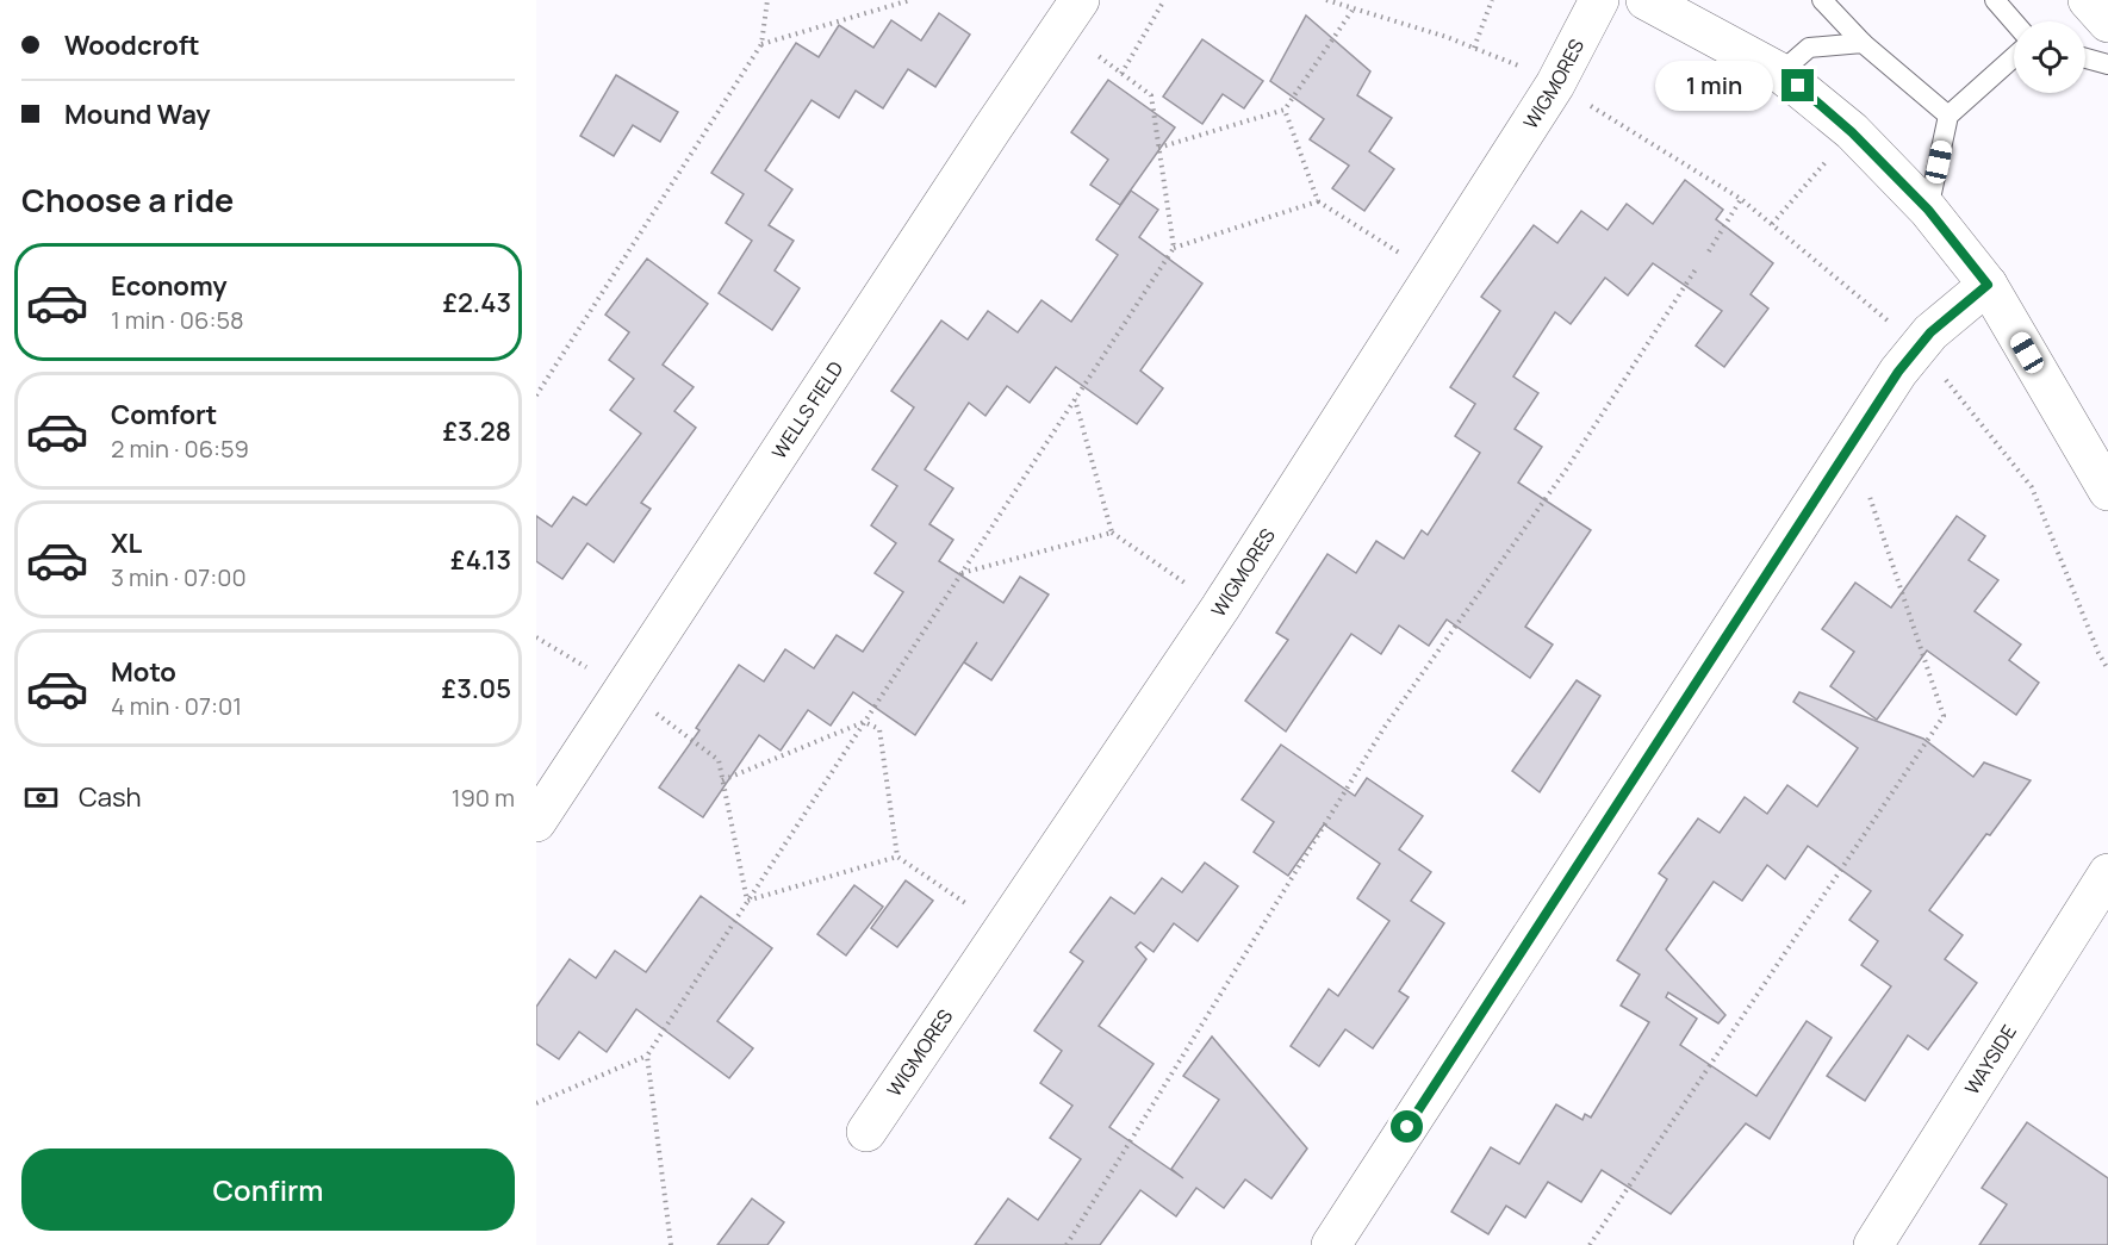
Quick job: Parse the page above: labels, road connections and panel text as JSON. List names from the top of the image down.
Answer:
{
  "streets": {
    "street": ["WIGMORES", "WELLS FIELD", "WAYSIDE"]
  },
  "page": {
    "banner": ["Woodcroft", "Mound Way"],
    "bubble": "1 min",
    "heading": "Choose a ride",
    "list": [
      {
        "name": "Economy",
        "note": "1 min · 06:58",
        "value": "£2.43"
      },
      {
        "name": "Comfort",
        "note": "2 min · 06:59",
        "value": "£3.28"
      },
      {
        "name": "XL",
        "note": "3 min · 07:00",
        "value": "£4.13"
      },
      {
        "name": "Moto",
        "note": "4 min · 07:01",
        "value": "£3.05"
      }
    ],
    "pay": ["Cash", "190 m"],
    "buttons": "Confirm"
  }
}
